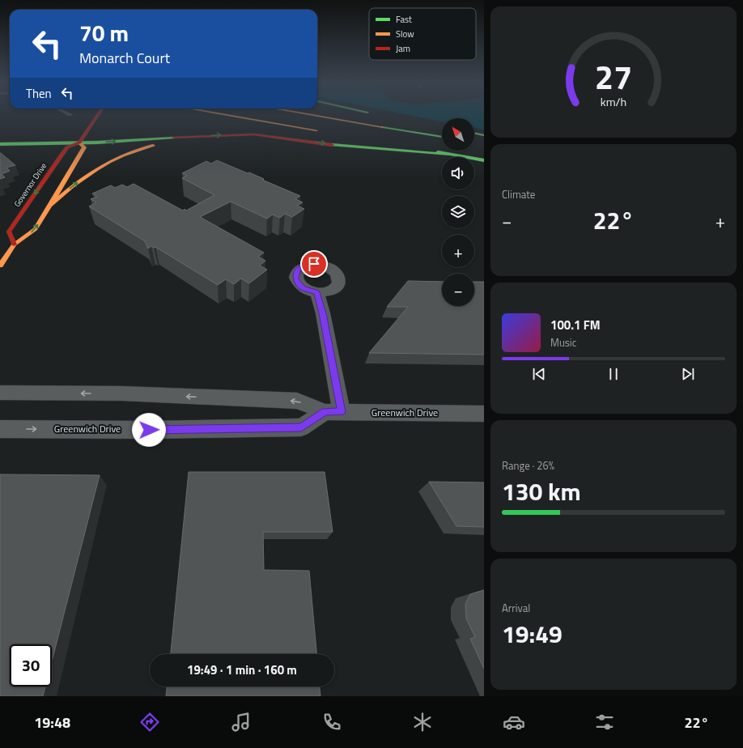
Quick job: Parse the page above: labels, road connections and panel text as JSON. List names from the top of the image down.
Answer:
{
  "streets": {
    "main road": ["Governor Drive"],
    "street": ["Greenwich Drive"]
  },
  "legend": ["Fast", "Slow", "Jam"],
  "north": "top left",
  "page": {
    "turn": ["70 m", "Monarch Court"],
    "then": "Then",
    "map_buttons": ["+", "−"],
    "tile": [
      "Climate",
      ["Range · 26%", "130 km"],
      ["Arrival", "19:49"]
    ],
    "heat": ["−", "22°", "+"],
    "song": ["100.1 FM", "Music"],
    "limit": "30",
    "trip": "19:49 · 1 min · 160 m",
    "tabs": ["19:48", "22°"],
    "gauge": ["27", "km/h"]
  }
}
